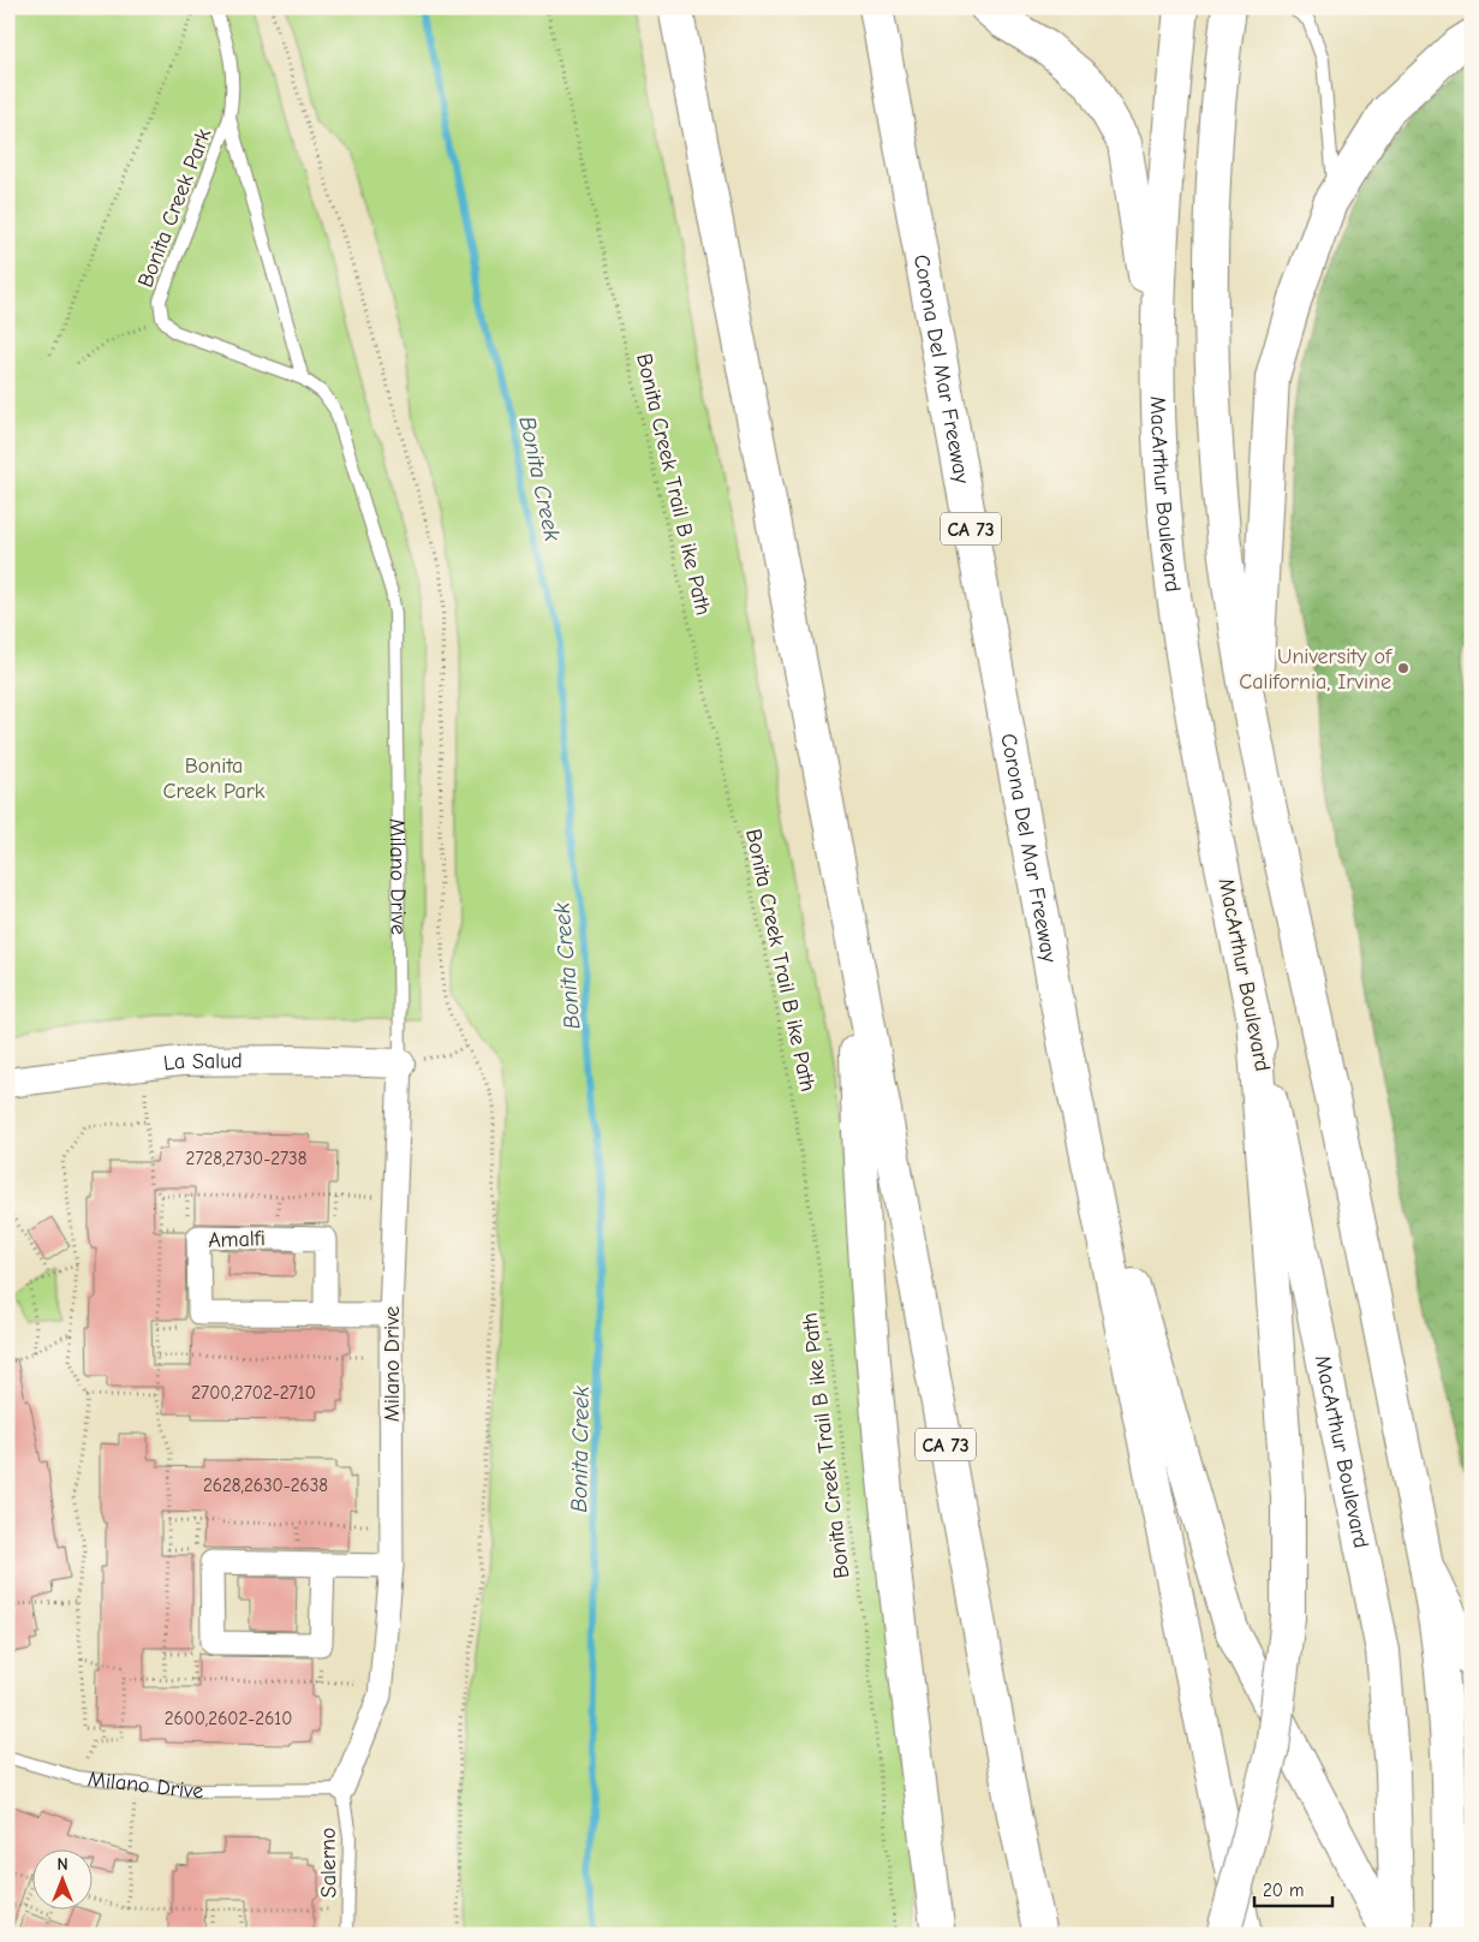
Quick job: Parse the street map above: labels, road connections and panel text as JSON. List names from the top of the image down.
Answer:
{
  "streets": {
    "main road": ["Corona Del Mar Freeway", "MacArthur Boulevard", "CA 73"],
    "street": ["Milano Drive", "La Salud", "Amalfi"],
    "lane": ["Bonita Creek Park", "Salerno"],
    "path": ["Bonita Creek Trail B ike Path"]
  },
  "crossings": [
    ["Bonita Creek Park", "Milano Drive"],
    ["Corona Del Mar Freeway", "CA 73"],
    ["Milano Drive", "La Salud"],
    ["Milano Drive", "Amalfi"],
    ["Milano Drive", "Salerno"]
  ],
  "water": ["Bonita Creek"],
  "parks": ["Bonita Creek Park"],
  "places": ["University of California, Irvine"],
  "house_numbers": [
    "2728,2730-2738",
    "2700,2702-2710",
    "2628,2630-2638",
    "2600,2602-2610"
  ],
  "scale_bar": "20 m",
  "north": "top"
}
